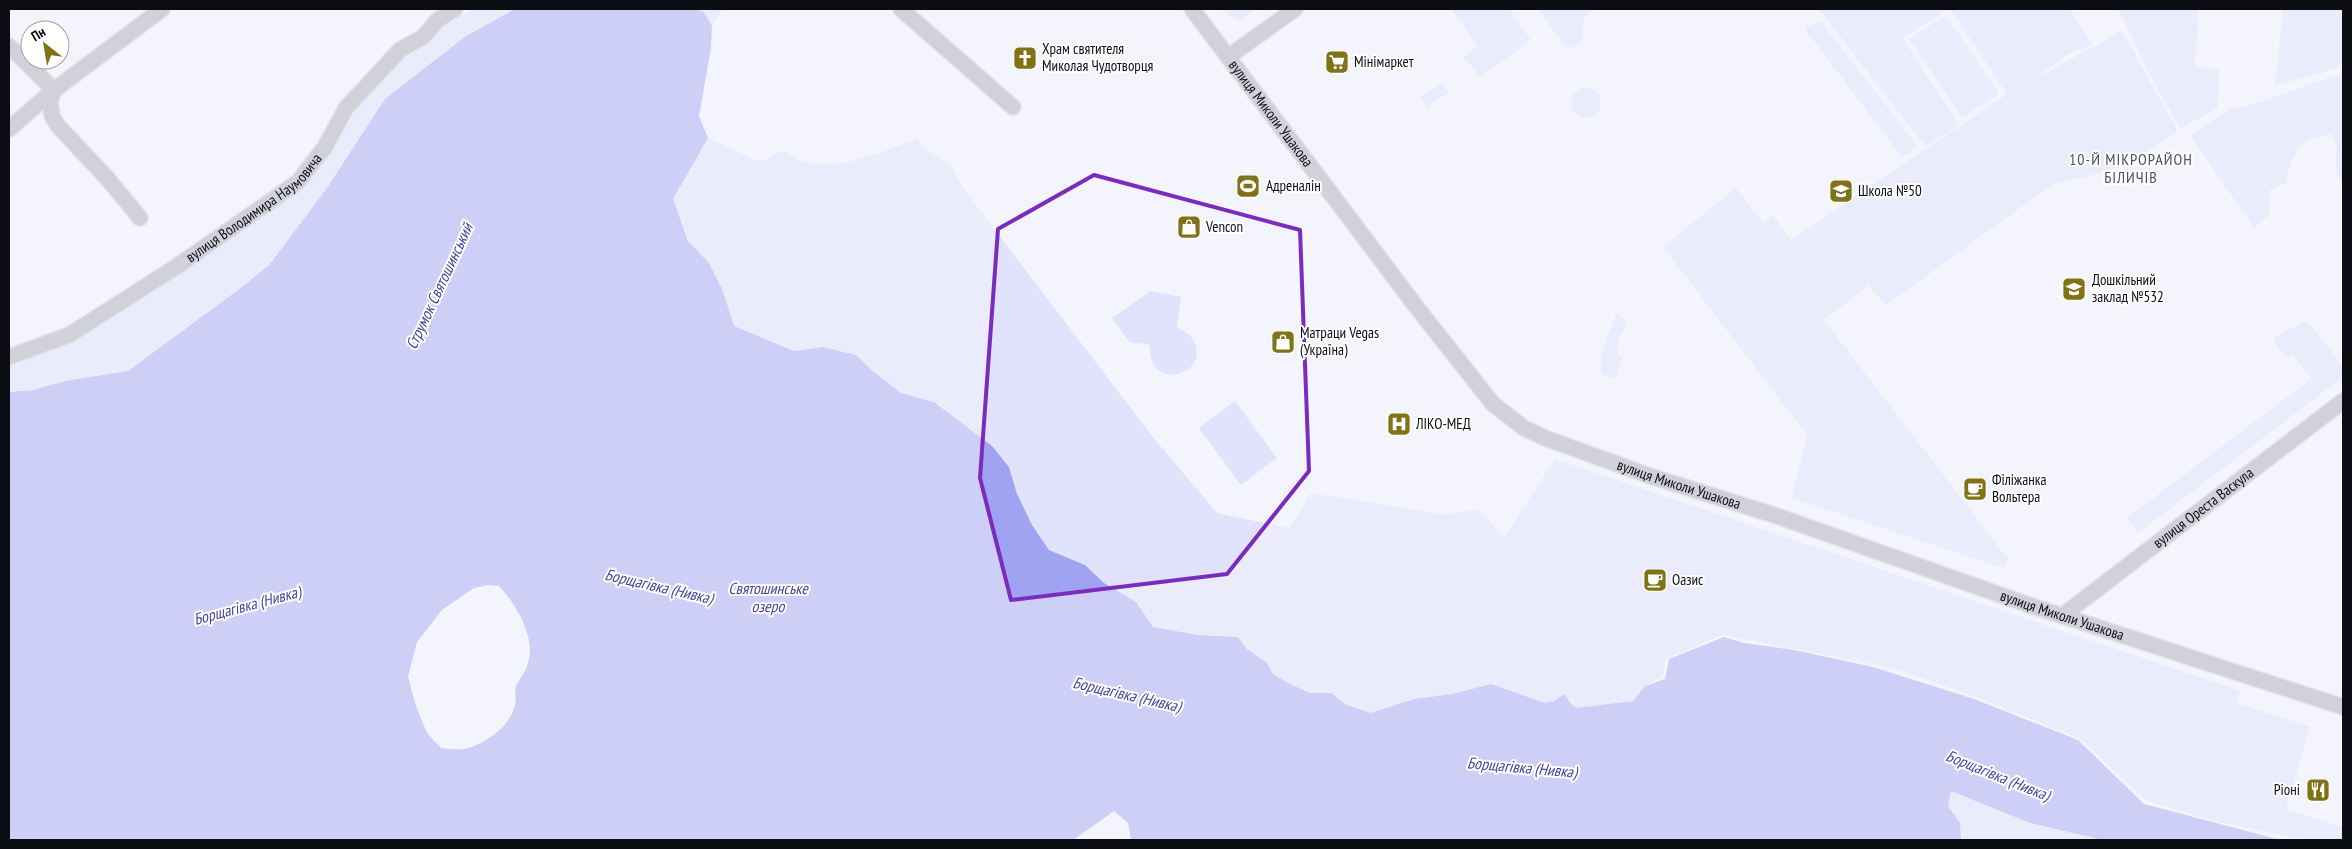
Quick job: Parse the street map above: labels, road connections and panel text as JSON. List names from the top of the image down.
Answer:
{
  "streets": {
    "street": ["вулиця Миколи Ушакова", "вулиця Володимира Наумовича", "вулиця Ореста Васкула"]
  },
  "crossings": [
    ["вулиця Миколи Ушакова", "вулиця Ореста Васкула"]
  ],
  "districts": ["10-Й МІКРОРАЙОН БІЛИЧІВ"],
  "water": ["Струмок Святошинський", "Борщагівка (Нивка)", "Святошинське озеро"],
  "places": {
    "church": ["Храм святителя Миколая Чудотворця"],
    "supermarket": ["Мінімаркет"],
    "sports": ["Адреналін"],
    "school or university": ["Школа №50", "Дошкільний заклад №532"],
    "shop": ["Vencon", "Матраци Vegas (Україна)"],
    "hospital": ["ЛІКО-МЕД"],
    "cafe": ["Філіжанка Вольтера", "Оазис"],
    "restaurant": ["Ріоні"]
  },
  "north": "top left"
}
